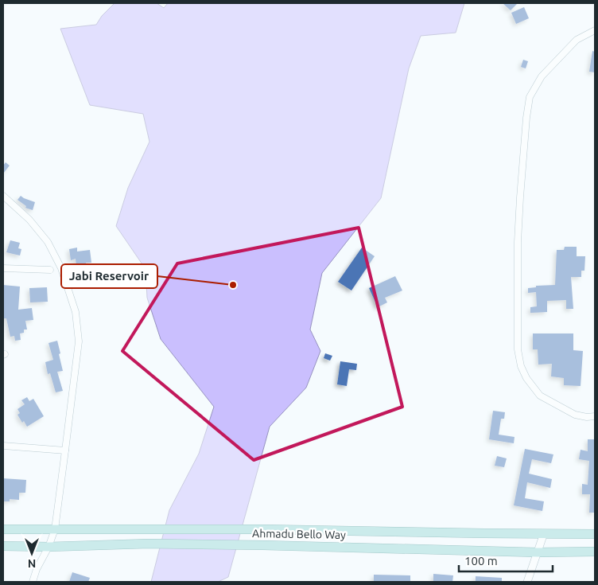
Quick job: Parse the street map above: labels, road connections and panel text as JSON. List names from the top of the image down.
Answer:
{
  "streets": {
    "main road": ["Ahmadu Bello Way"]
  },
  "places": ["Jabi Reservoir"],
  "scale_bar": "100 m",
  "north": "bottom"
}
